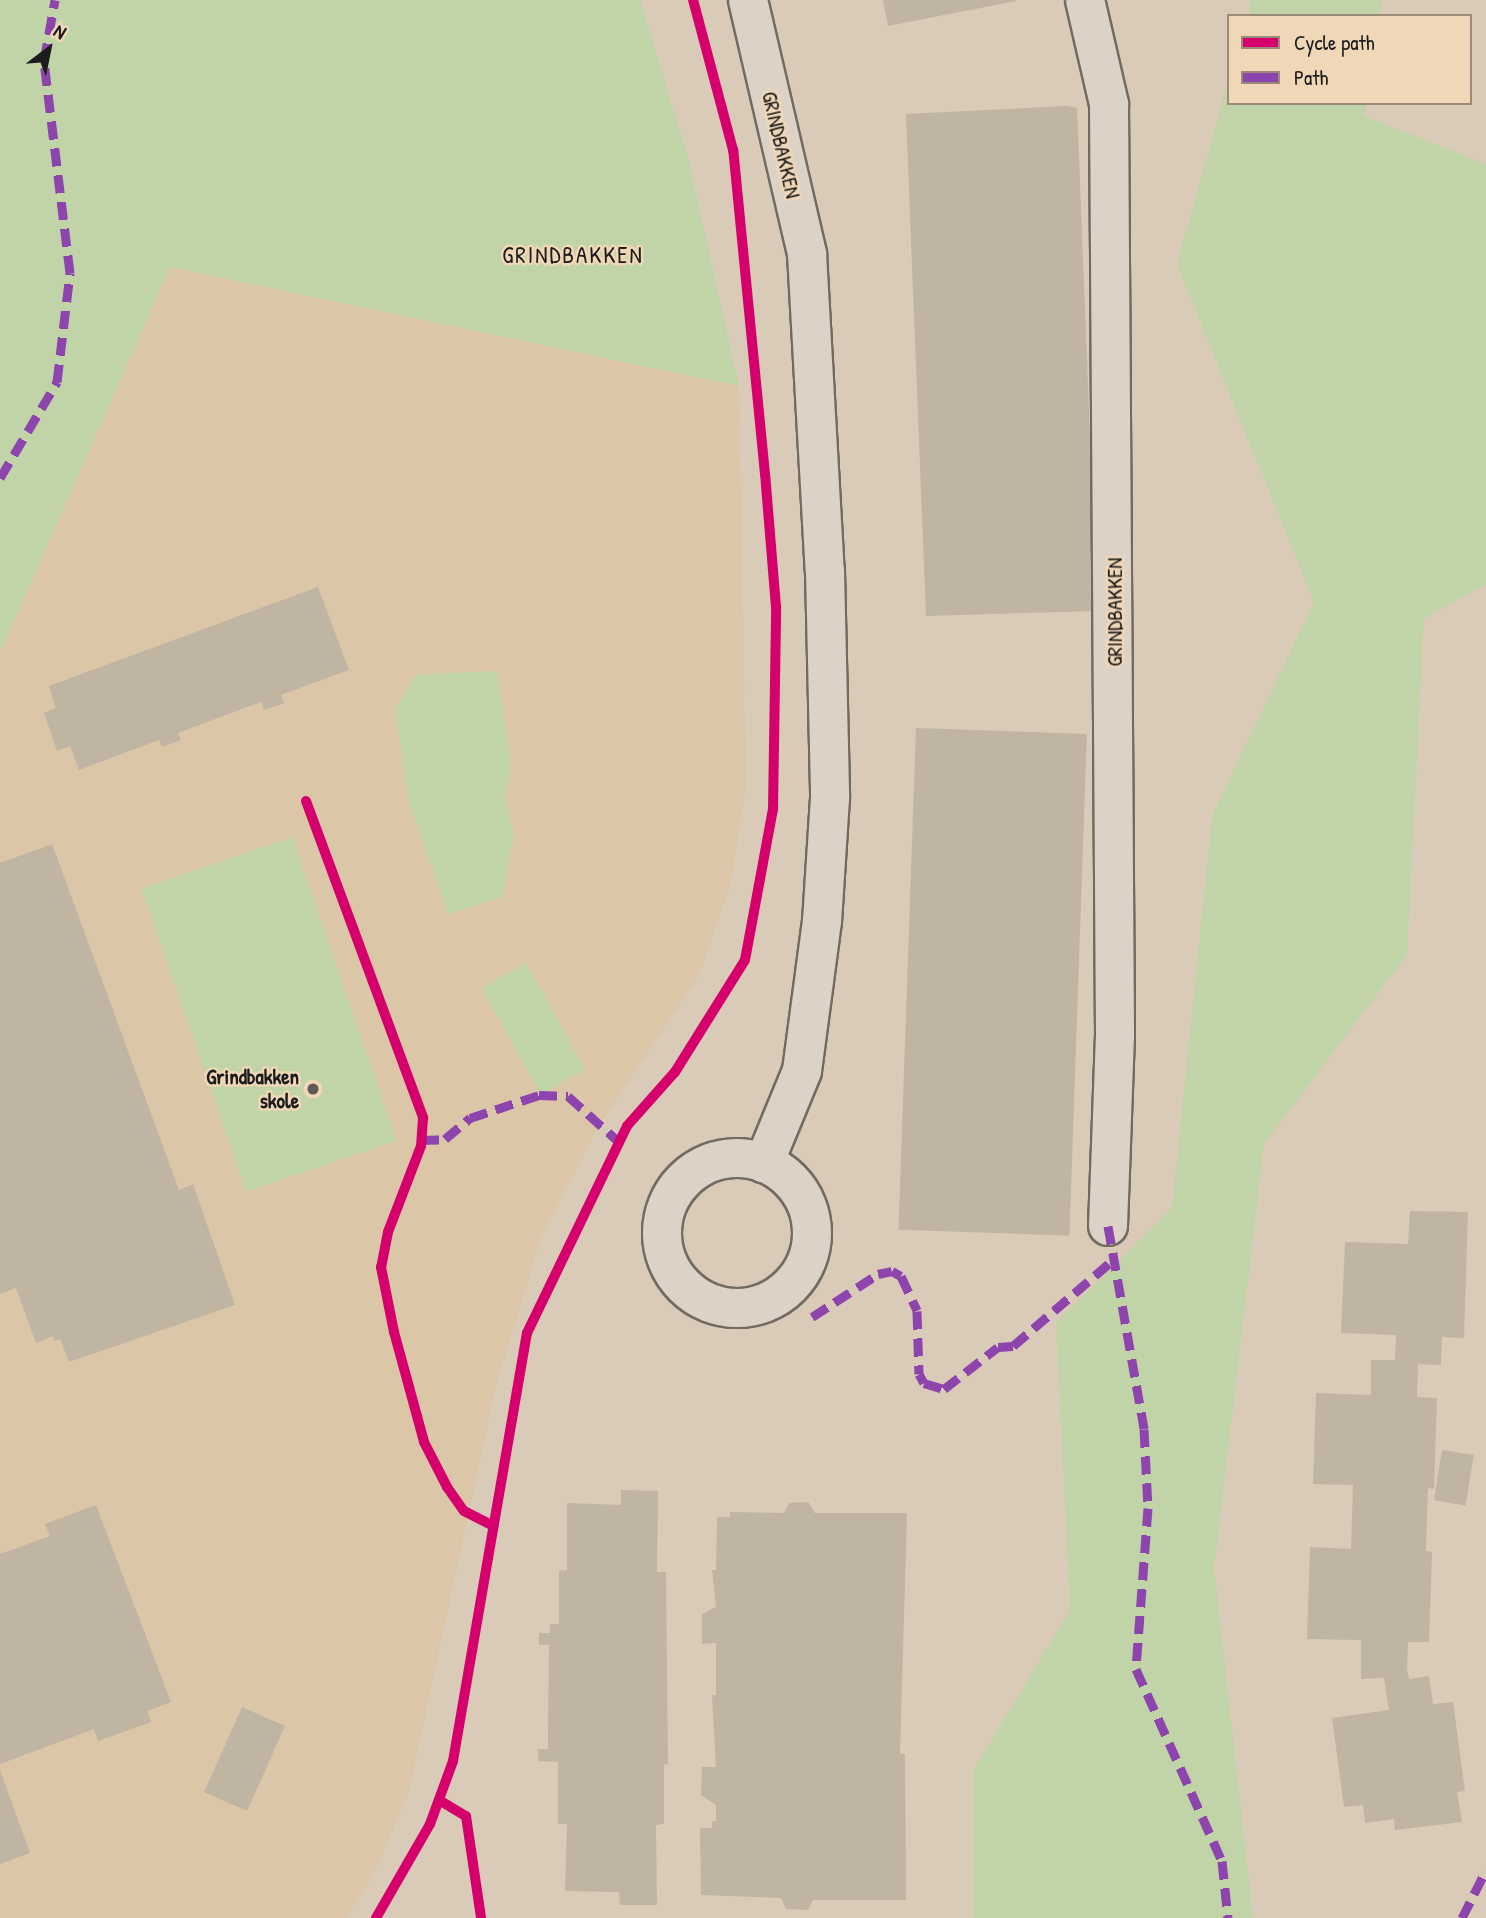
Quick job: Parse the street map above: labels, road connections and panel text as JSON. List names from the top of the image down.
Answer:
{
  "streets": {
    "street": ["GRINDBAKKEN"]
  },
  "districts": ["GRINDBAKKEN"],
  "places": ["Grindbakken skole"],
  "legend": ["Cycle path", "Path"],
  "north": "top right"
}
